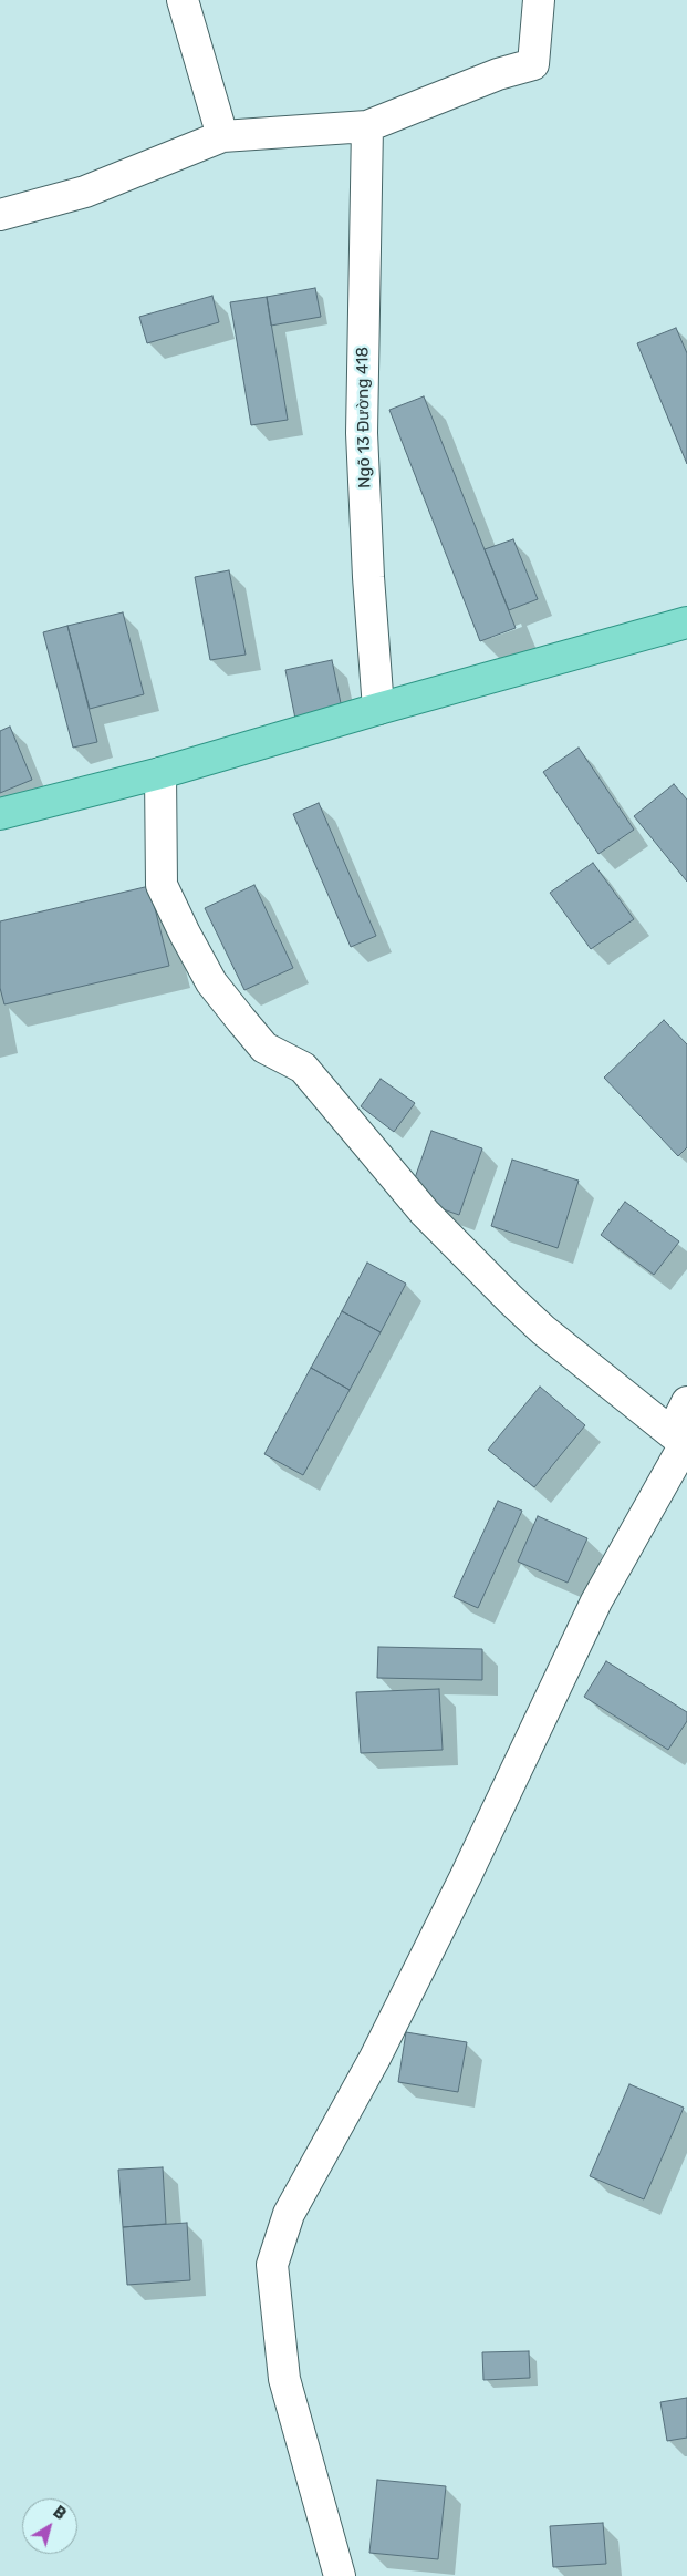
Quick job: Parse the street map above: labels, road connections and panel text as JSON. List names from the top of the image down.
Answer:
{
  "streets": {
    "street": ["Ngõ 13 Đường 418"]
  },
  "north": "top right"
}
